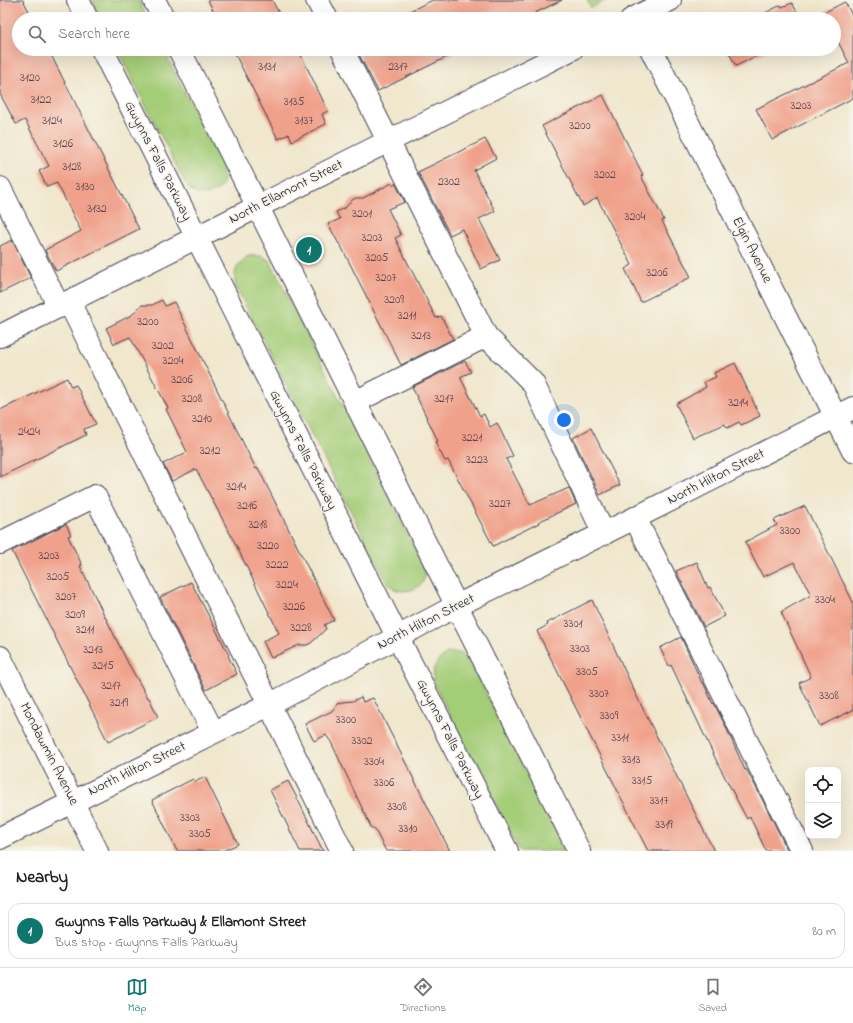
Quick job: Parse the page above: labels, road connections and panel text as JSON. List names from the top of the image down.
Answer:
{
  "streets": {
    "main road": [
      "Gwynns Falls Parkway",
      "North Ellamont Street",
      "Elgin Avenue",
      "North Hilton Street",
      "Mondawmin Avenue"
    ]
  },
  "crossings": [
    ["Gwynns Falls Parkway", "North Ellamont Street"],
    ["Gwynns Falls Parkway", "North Hilton Street"],
    ["Elgin Avenue", "North Hilton Street"],
    ["North Hilton Street", "Mondawmin Avenue"]
  ],
  "house_numbers": [
    "3131",
    "2317",
    "3120",
    "3122",
    "3135",
    "3203",
    "3124",
    "3137",
    "3200",
    "3126",
    "3128",
    "3202",
    "2302",
    "3130",
    "3132",
    "3201",
    "3204",
    "3203",
    "3205",
    "3206",
    "3207",
    "3209",
    "3211",
    "3200",
    "3213",
    "3202",
    "3204",
    "3206",
    "3208",
    "3217",
    "3214",
    "3210",
    "2424",
    "3221",
    "3212",
    "3223",
    "3214",
    "3227",
    "3216",
    "3218",
    "3300",
    "3220",
    "3203",
    "3222",
    "3205",
    "3224",
    "3207",
    "3304",
    "3226",
    "3209",
    "3301",
    "3228",
    "3211",
    "3303",
    "3213",
    "3215",
    "3305",
    "3217",
    "3307",
    "3308",
    "3219",
    "3309",
    "3300",
    "3311",
    "3302",
    "3313",
    "3304",
    "3315",
    "3306",
    "3317",
    "3308",
    "3303",
    "3319",
    "3310",
    "3305"
  ],
  "page": {
    "search": "Search here",
    "pins": "1",
    "heading": "Nearby",
    "list": [
      {
        "mark": "1",
        "name": "Gwynns Falls Parkway & Ellamont Street",
        "note": "Bus stop · Gwynns Falls Parkway",
        "value": "80 m"
      }
    ],
    "nav": ["Map", "Directions", "Saved"]
  }
}
